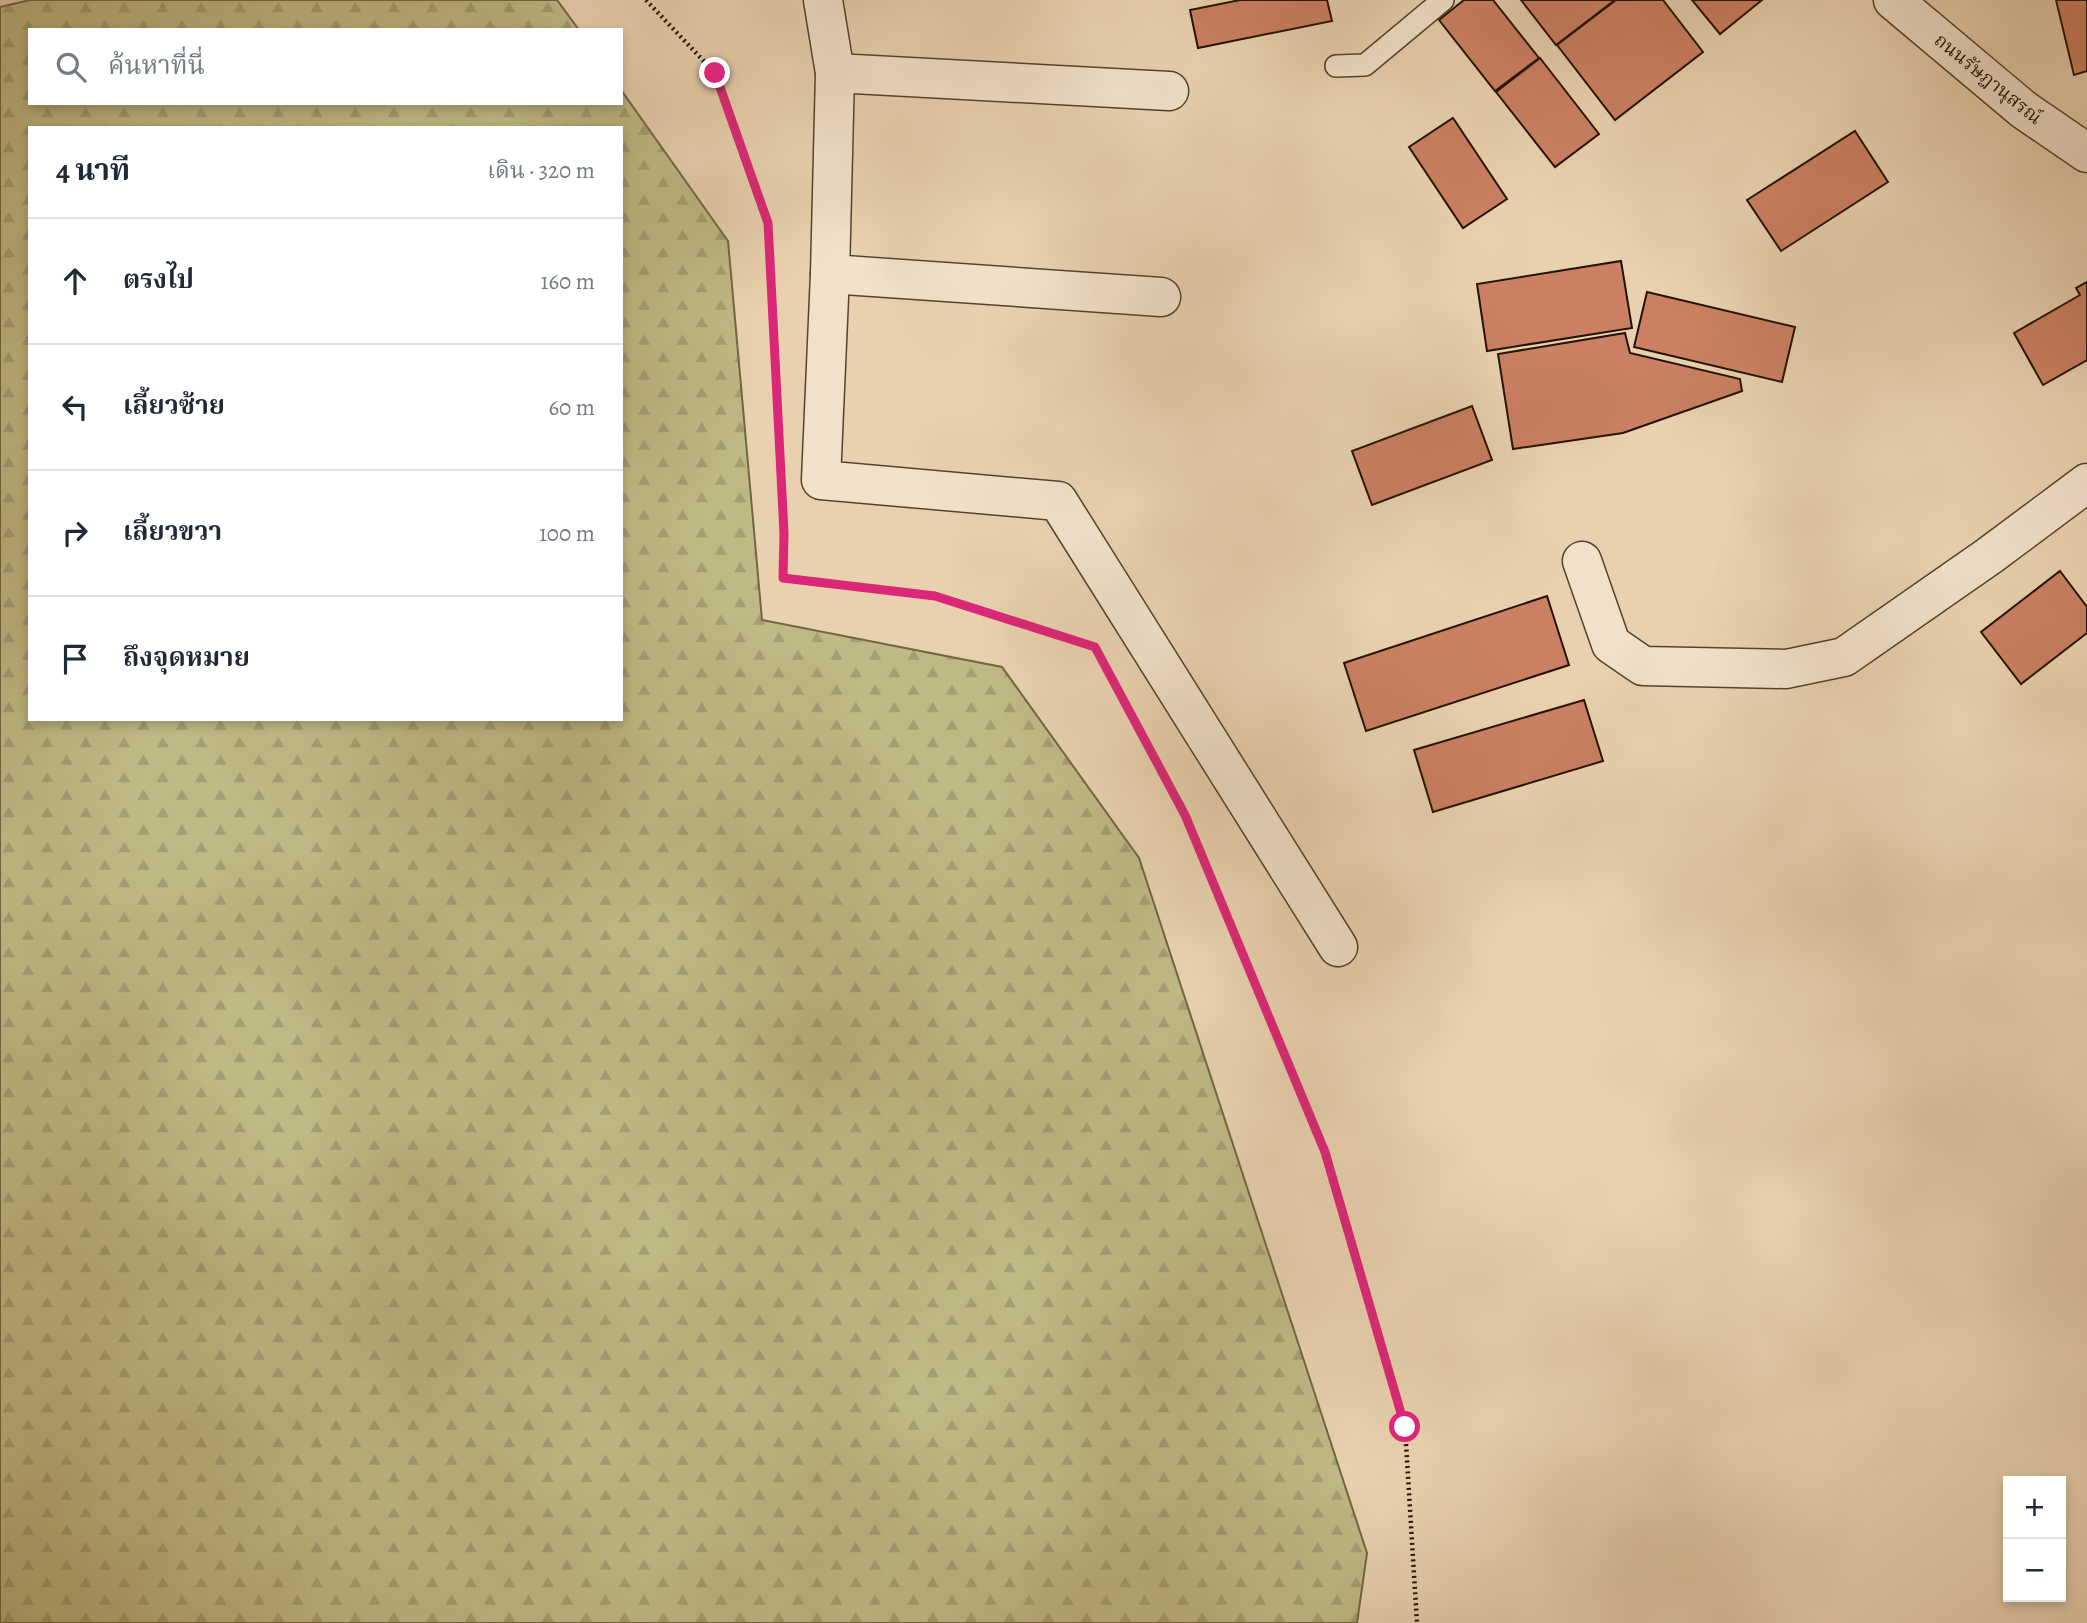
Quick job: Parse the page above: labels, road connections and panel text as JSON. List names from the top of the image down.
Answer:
{
  "streets": {
    "street": ["ถนนรัษฎานุสรณ์"]
  },
  "page": {
    "search": "ค้นหาที่นี่",
    "heading": ["4 นาที", "เดิน · 320 m"],
    "list": [
      ["ตรงไป", "160 m"],
      ["เลี้ยวซ้าย", "60 m"],
      ["เลี้ยวขวา", "100 m"],
      "ถึงจุดหมาย"
    ],
    "map_buttons": ["+", "−"]
  }
}
